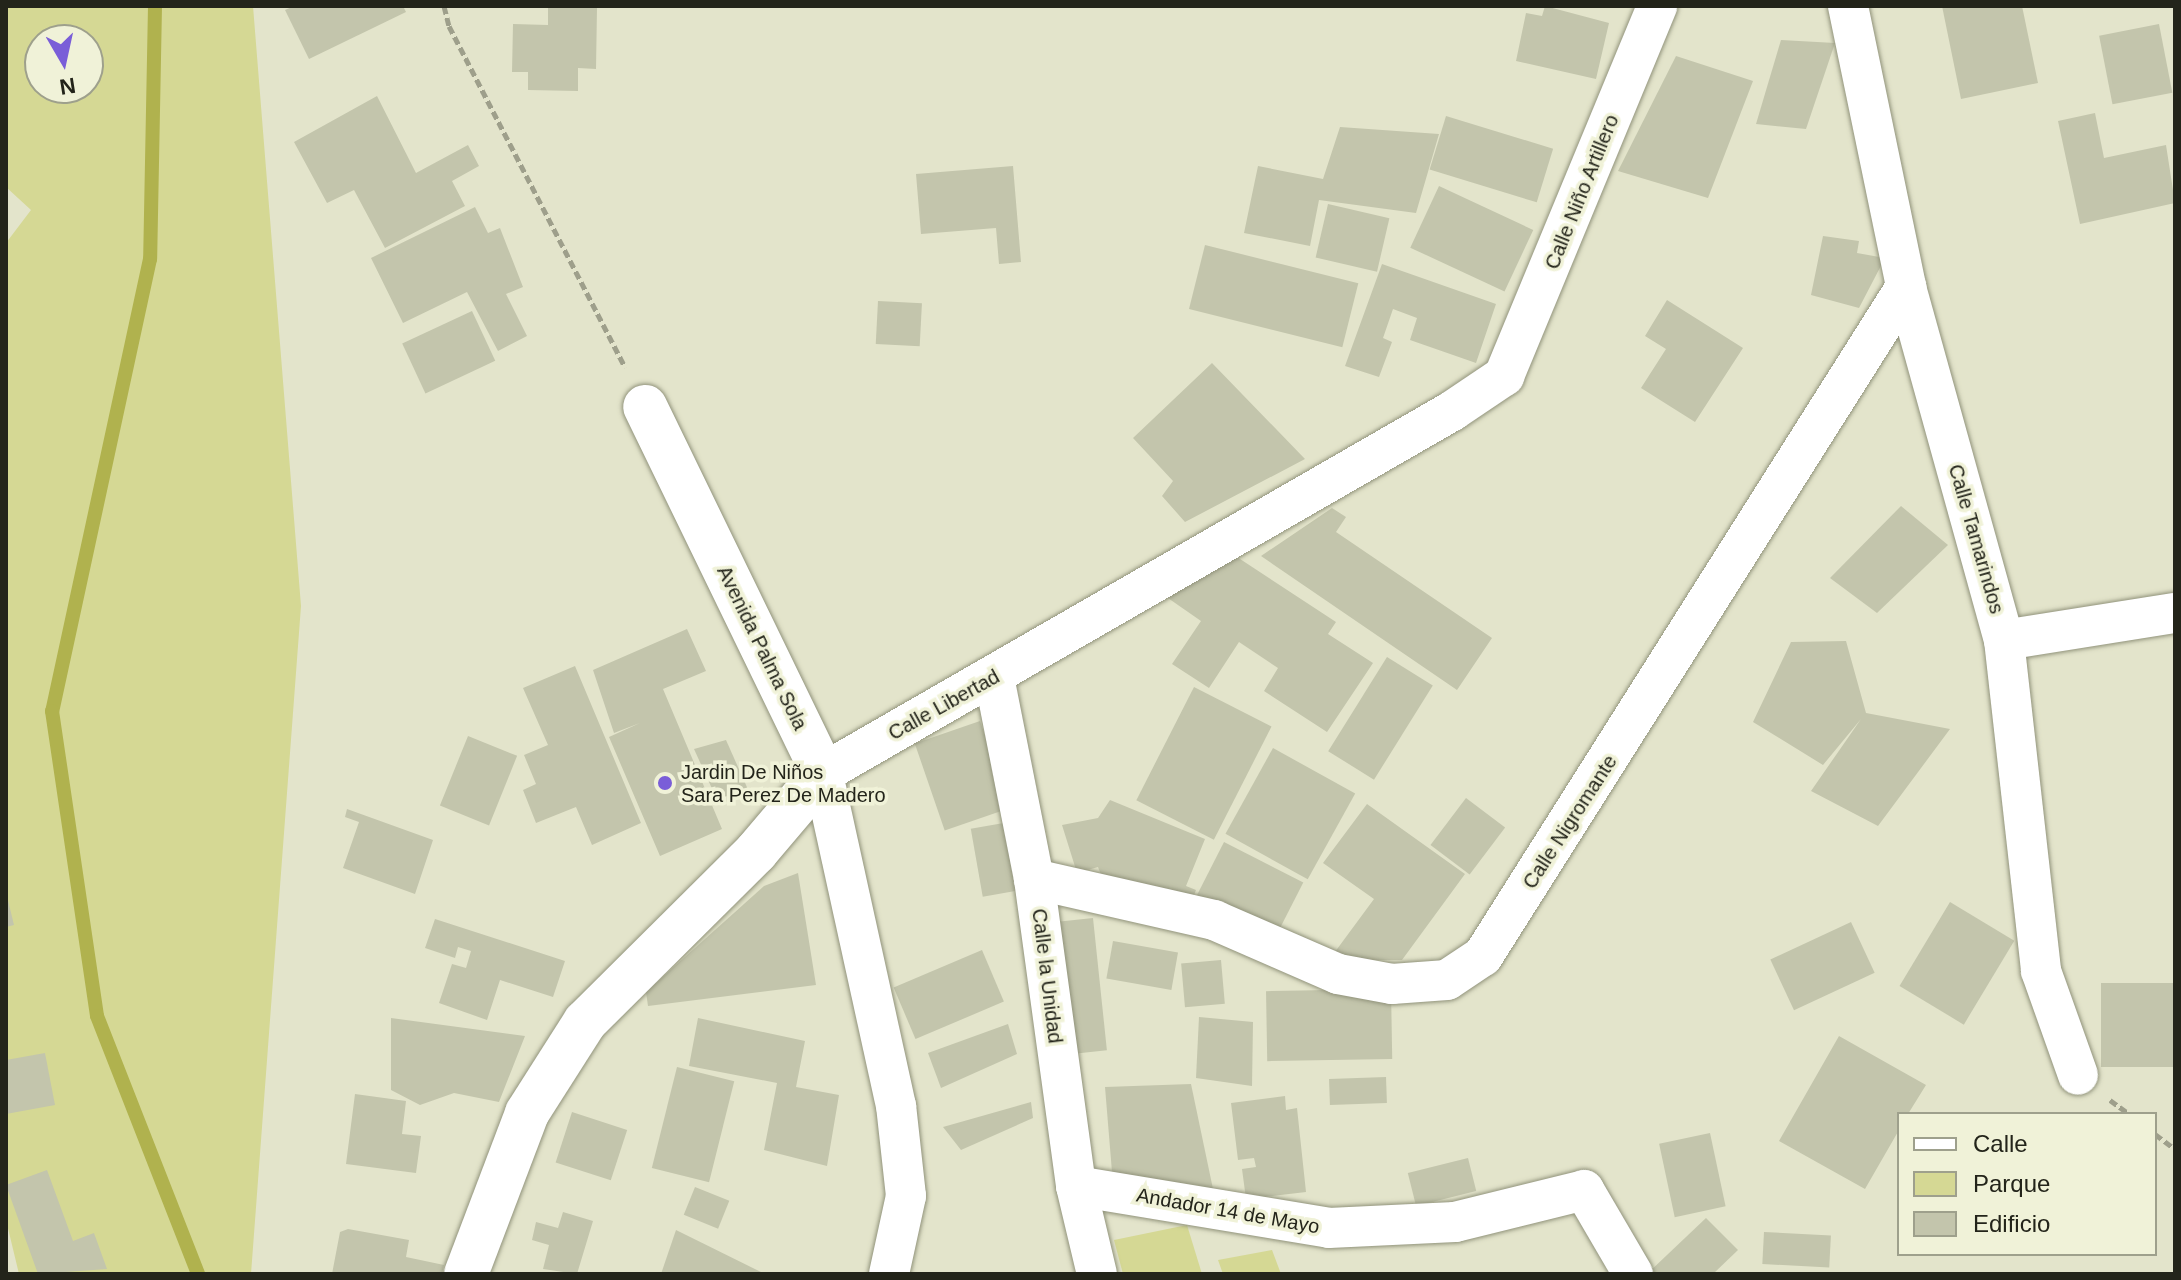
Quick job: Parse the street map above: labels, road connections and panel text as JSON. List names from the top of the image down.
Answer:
{
  "streets": {
    "street": [
      "Calle Niño Artillero",
      "Calle Tamarindos",
      "Avenida Palma Sola",
      "Calle Libertad",
      "Calle Nigromante",
      "Calle la Unidad",
      "Andador 14 de Mayo"
    ]
  },
  "crossings": [
    ["Calle Niño Artillero", "Calle Libertad"],
    ["Calle Tamarindos", "Calle Nigromante"],
    ["Avenida Palma Sola", "Calle Libertad"],
    ["Calle Libertad", "Calle la Unidad"],
    ["Calle Nigromante", "Calle la Unidad"],
    ["Calle la Unidad", "Andador 14 de Mayo"]
  ],
  "places": ["Jardin De Niños Sara Perez De Madero"],
  "legend": ["Calle", "Parque", "Edificio"],
  "north": "bottom"
}
